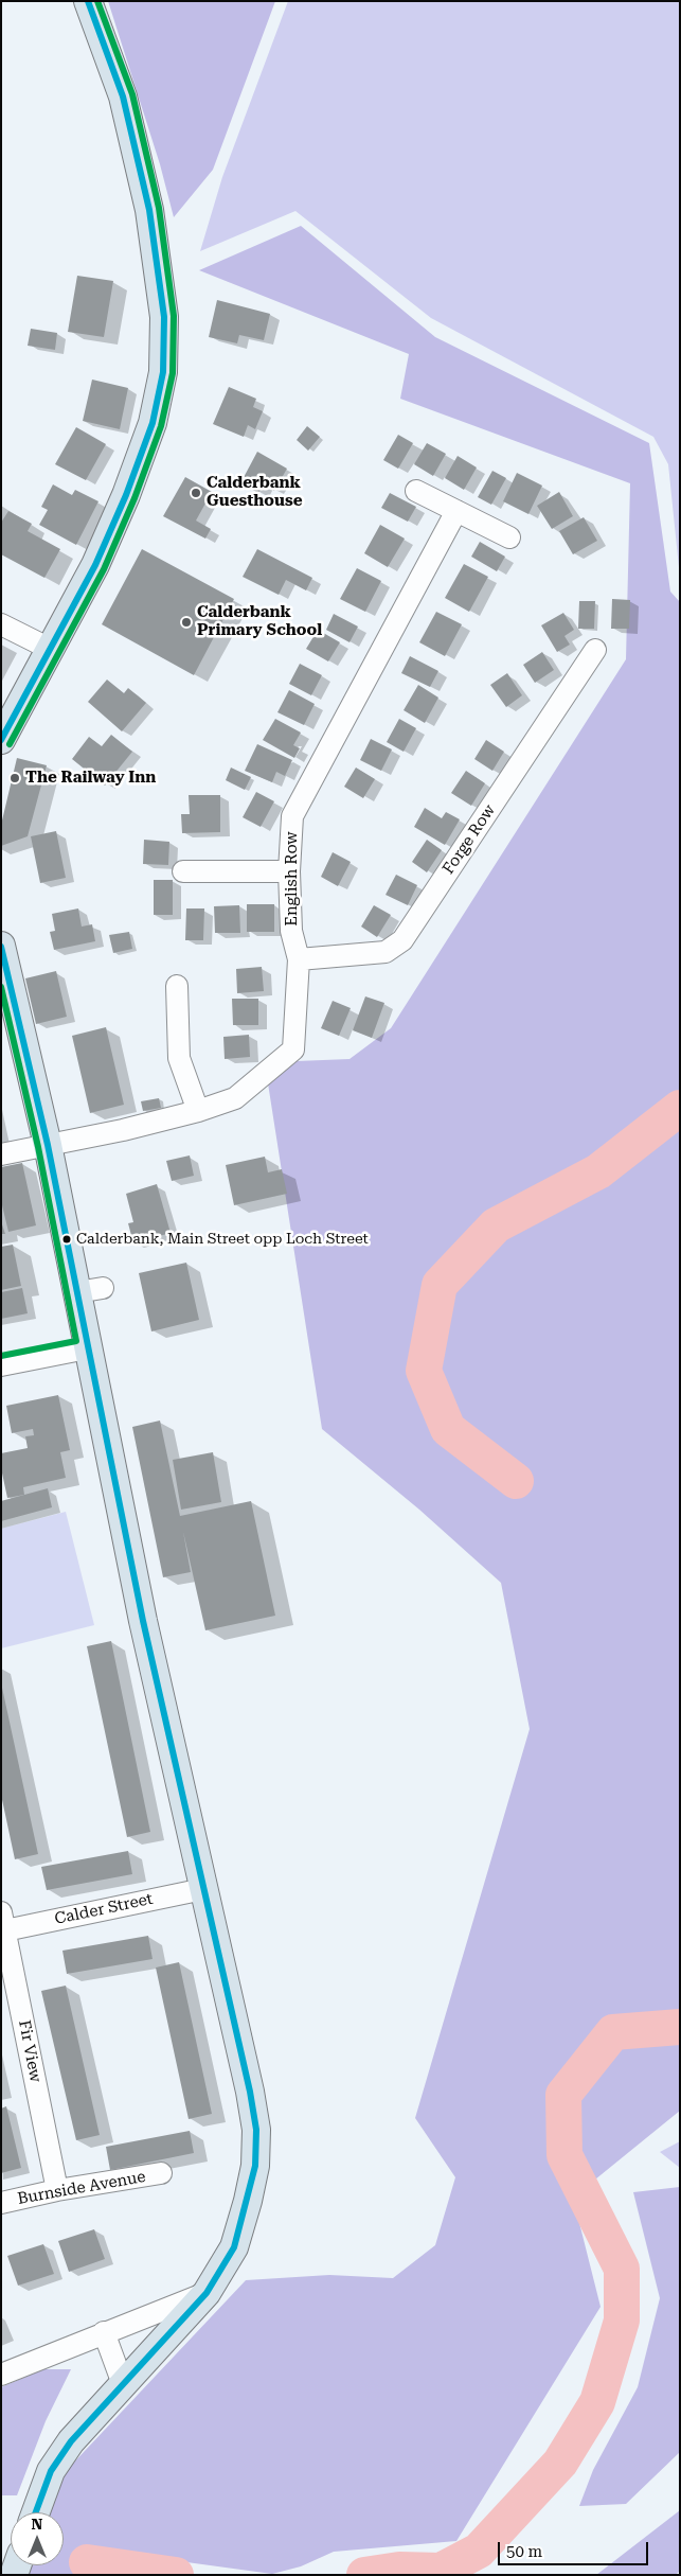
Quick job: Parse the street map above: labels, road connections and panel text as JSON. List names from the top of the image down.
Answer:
{
  "streets": {
    "street": [
      "Forge Row",
      "English Row",
      "Calder Street",
      "Fir View",
      "Burnside Avenue"
    ]
  },
  "crossings": [
    ["Forge Row", "English Row"],
    ["Calder Street", "Fir View"],
    ["Fir View", "Burnside Avenue"]
  ],
  "places": [
    "Calderbank Guesthouse",
    "Calderbank Primary School",
    "The Railway Inn",
    "Calderbank, Main Street opp Loch Street"
  ],
  "scale_bar": "50 m",
  "north": "top"
}
